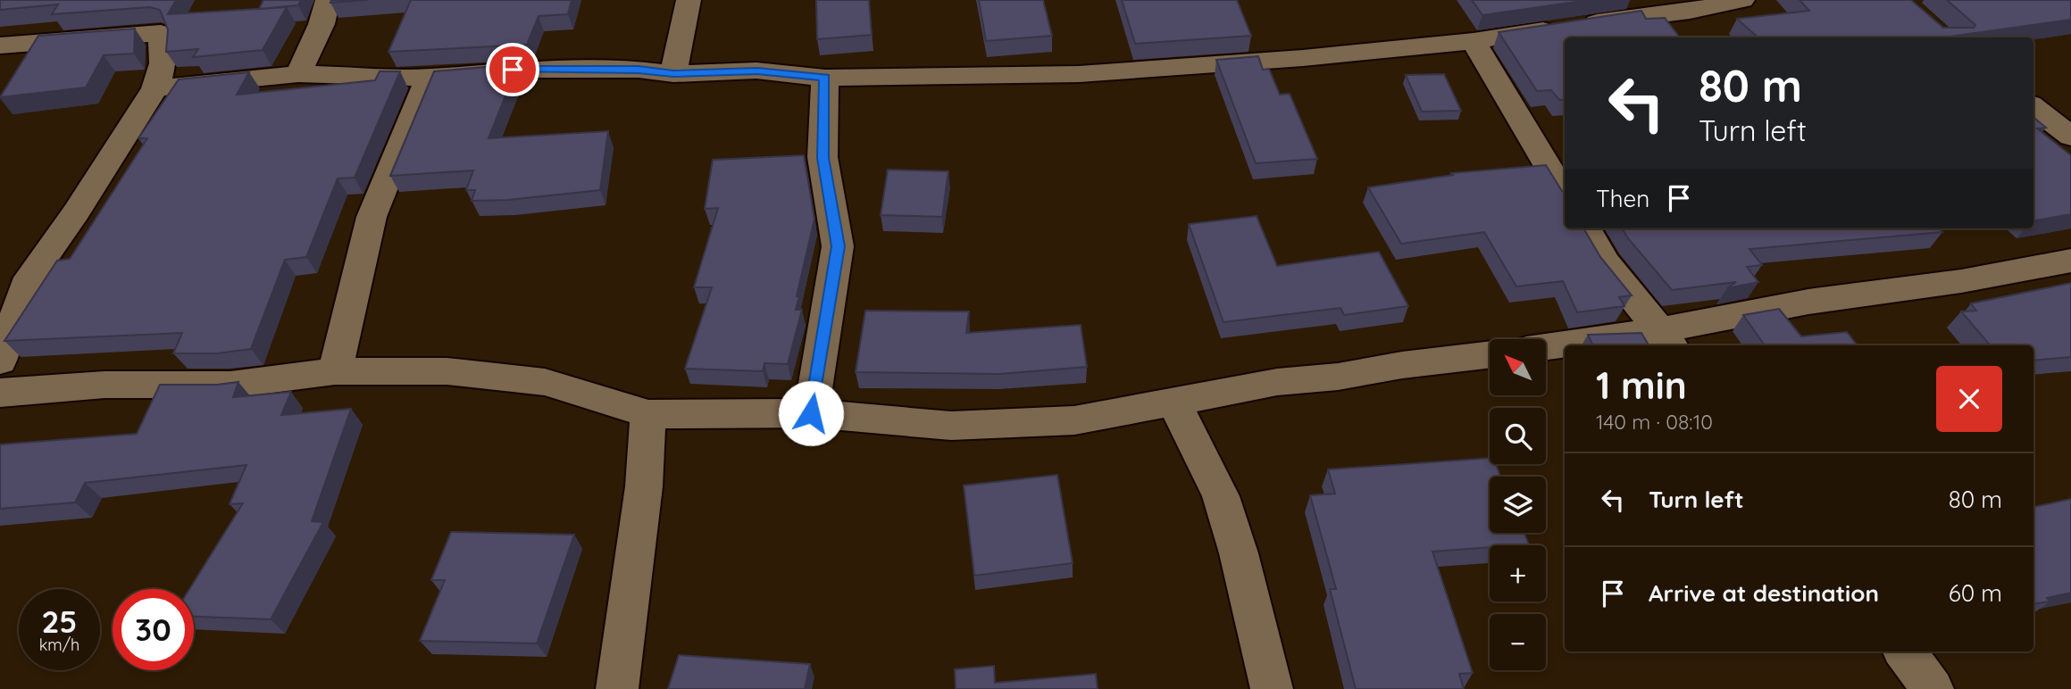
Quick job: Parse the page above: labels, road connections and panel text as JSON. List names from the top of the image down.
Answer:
{
  "north": "top left",
  "page": {
    "turn": ["80 m", "Turn left"],
    "then": "Then",
    "map_buttons": ["+", "−"],
    "heading": ["1 min", "140 m · 08:10"],
    "list": [
      {
        "name": "Turn left",
        "value": "80 m"
      },
      {
        "name": "Arrive at destination",
        "value": "60 m"
      }
    ],
    "speed": "25 km/h",
    "limit": "30"
  }
}
